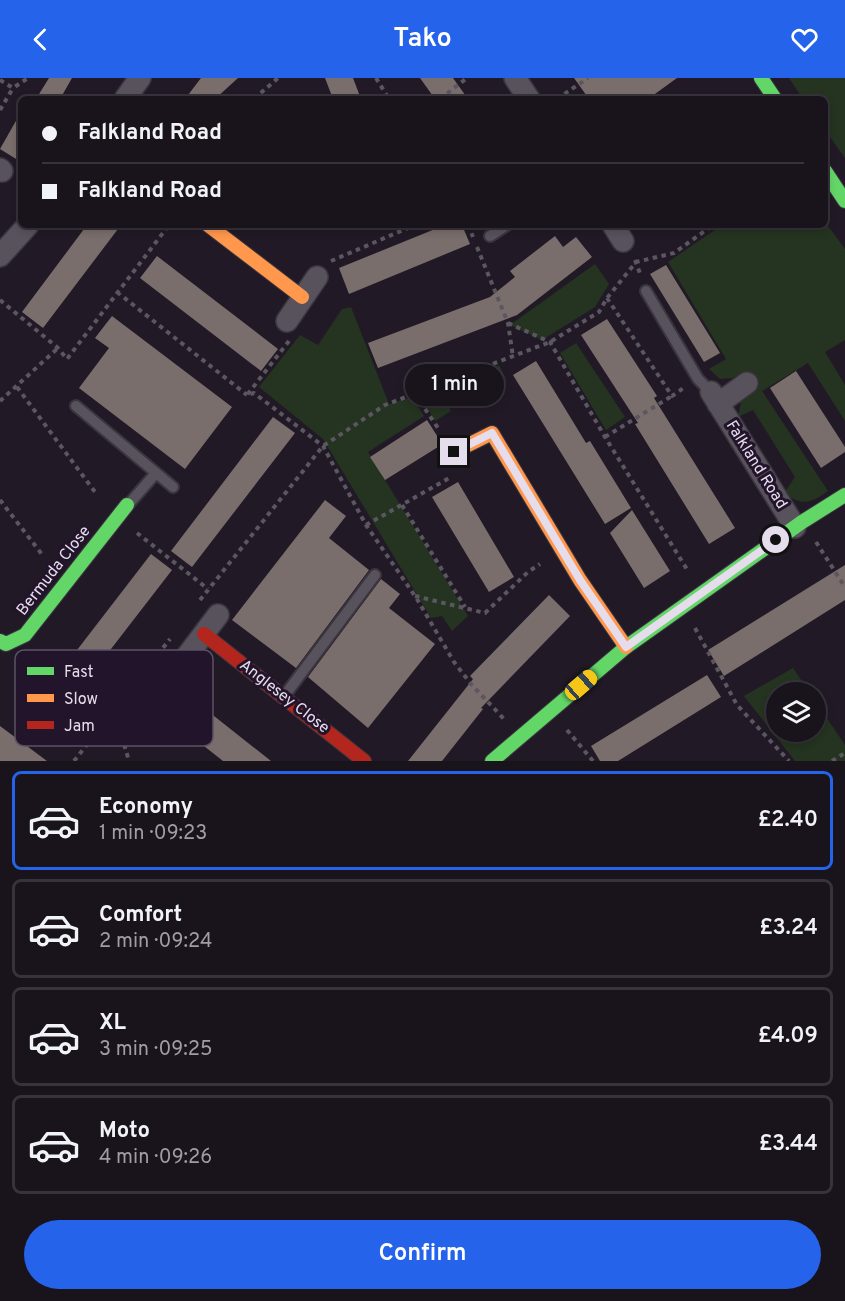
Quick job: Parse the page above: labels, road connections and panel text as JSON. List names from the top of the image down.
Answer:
{
  "streets": {
    "street": ["Falkland Road", "Bermuda Close", "Anglesey Close"]
  },
  "legend": ["Fast", "Slow", "Jam"],
  "page": {
    "header": "Tako",
    "banner": ["Falkland Road", "Falkland Road"],
    "bubble": "1 min",
    "list": [
      {
        "name": "Economy",
        "note": "1 min · 09:23",
        "value": "£2.40"
      },
      {
        "name": "Comfort",
        "note": "2 min · 09:24",
        "value": "£3.24"
      },
      {
        "name": "XL",
        "note": "3 min · 09:25",
        "value": "£4.09"
      },
      {
        "name": "Moto",
        "note": "4 min · 09:26",
        "value": "£3.44"
      }
    ],
    "buttons": "Confirm"
  }
}
